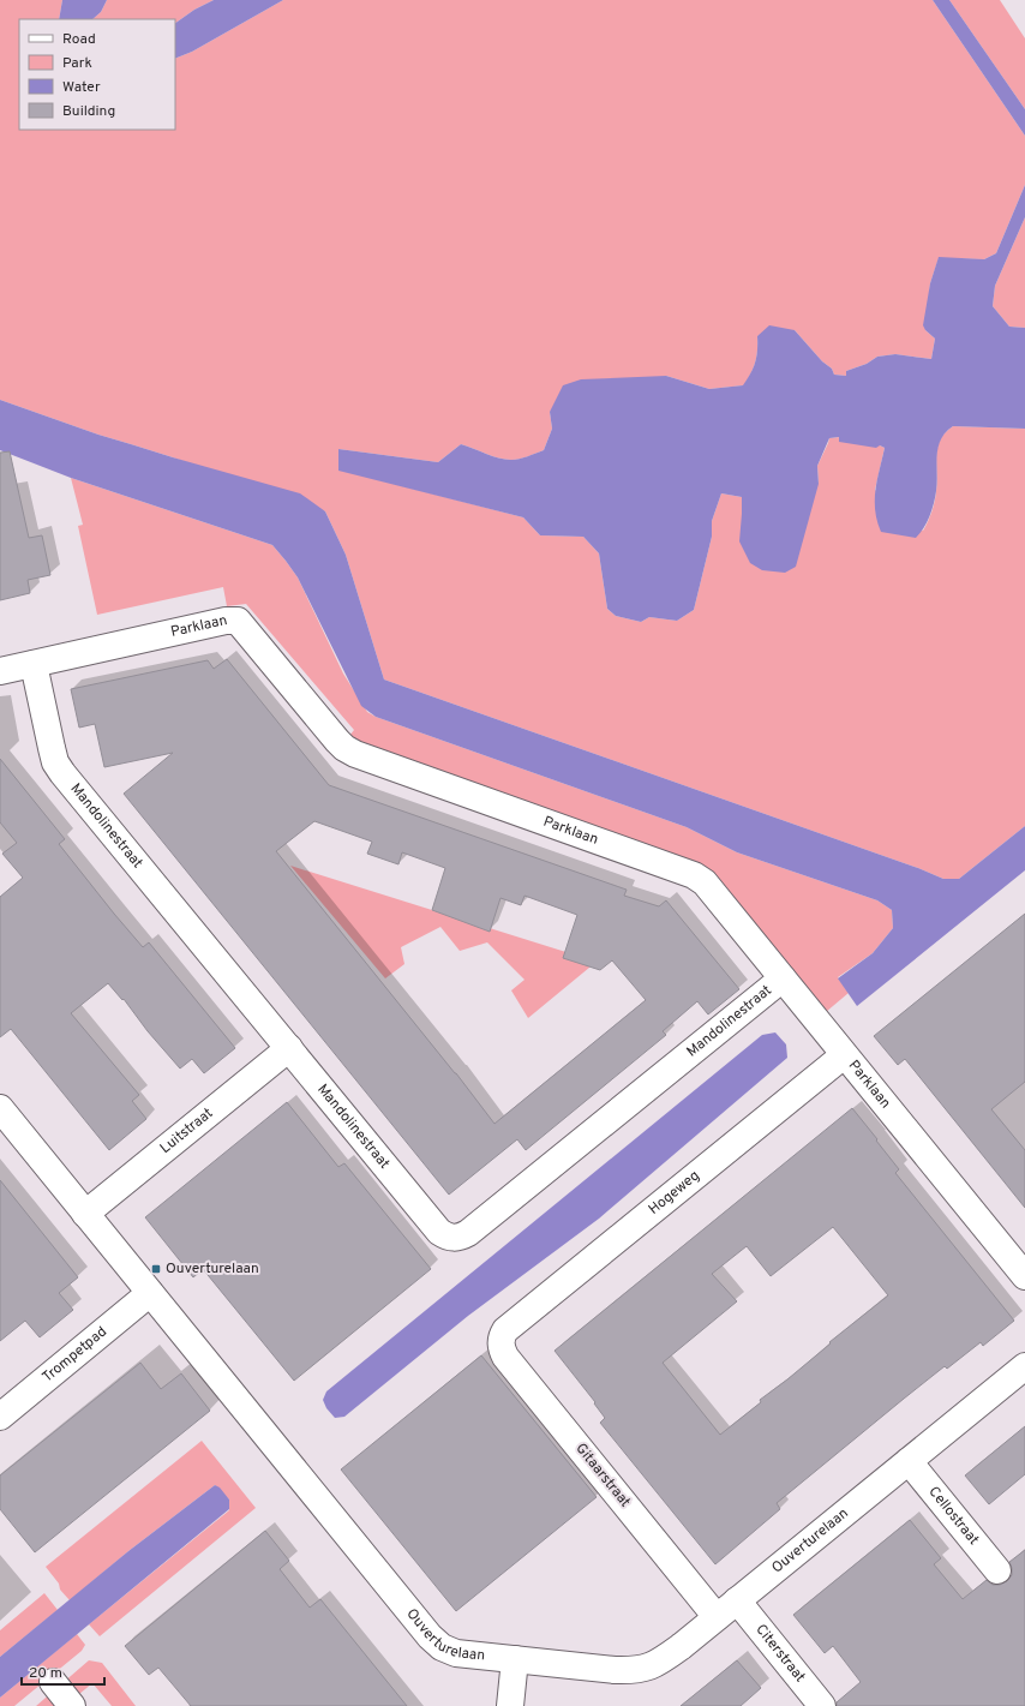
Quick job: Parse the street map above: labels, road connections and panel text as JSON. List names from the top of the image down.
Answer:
{
  "streets": {
    "street": [
      "Parklaan",
      "Mandolinestraat",
      "Luitstraat",
      "Hogeweg",
      "Trompetpad",
      "Gitaarstraat",
      "Cellostraat",
      "Ouverturelaan",
      "Citerstraat"
    ]
  },
  "crossings": [
    ["Parklaan", "Mandolinestraat"],
    ["Parklaan", "Hogeweg"],
    ["Mandolinestraat", "Luitstraat"],
    ["Luitstraat", "Ouverturelaan"],
    ["Hogeweg", "Gitaarstraat"],
    ["Trompetpad", "Ouverturelaan"],
    ["Gitaarstraat", "Ouverturelaan"],
    ["Cellostraat", "Ouverturelaan"],
    ["Ouverturelaan", "Citerstraat"]
  ],
  "places": {
    "transit": ["Ouverturelaan"]
  },
  "legend": [
    "Road",
    "Park",
    "Water",
    "Building"
  ],
  "scale_bar": "20 m"
}
